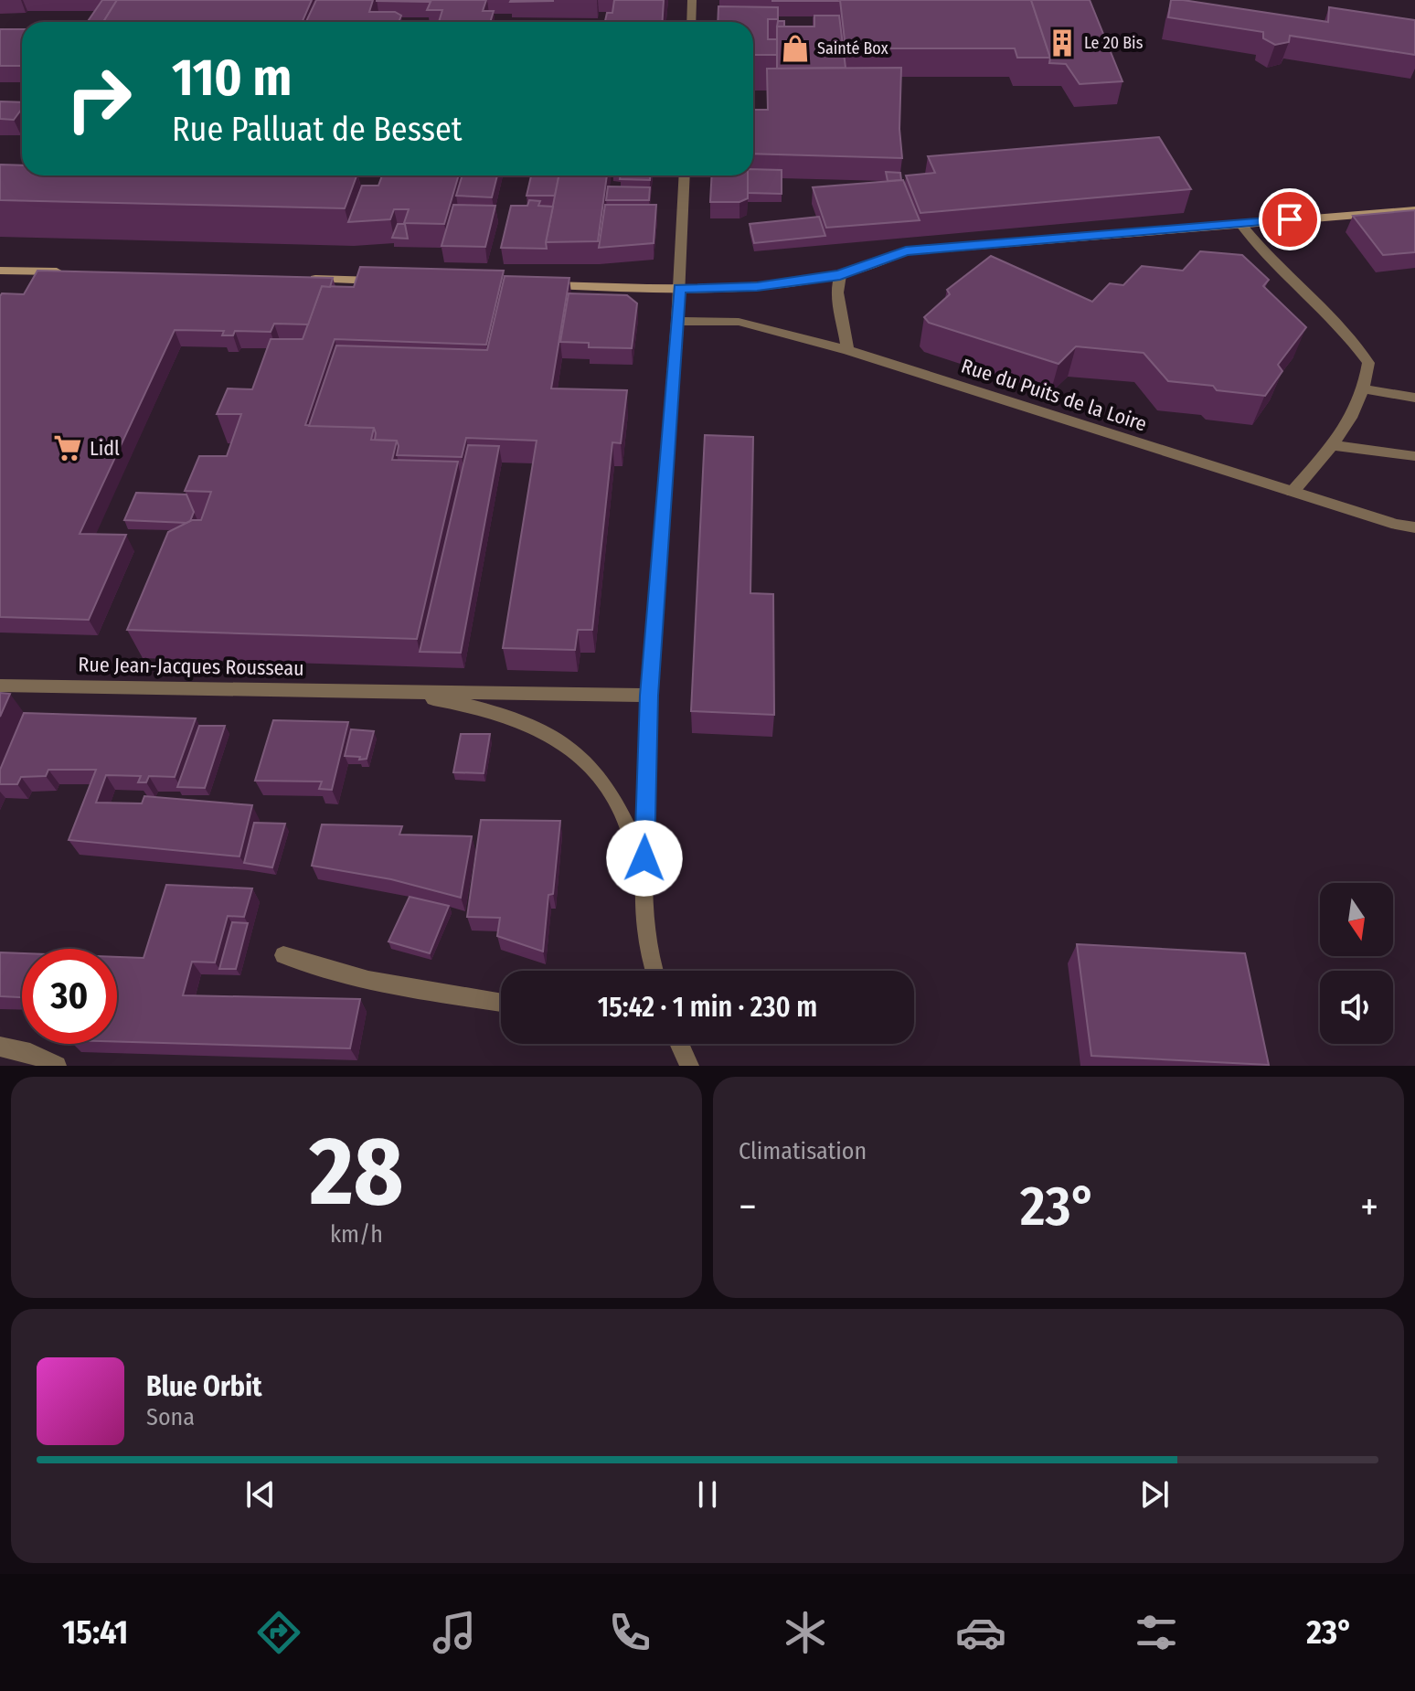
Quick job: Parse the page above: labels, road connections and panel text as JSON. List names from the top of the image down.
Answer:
{
  "streets": {
    "street": ["Rue du Puits de la Loire", "Rue Jean-Jacques Rousseau"]
  },
  "places": {
    "building": ["Le 20 Bis"],
    "shop": ["Sainté Box"],
    "supermarket": ["Lidl"]
  },
  "north": "bottom",
  "page": {
    "turn": ["110 m", "Rue Palluat de Besset"],
    "limit": "30",
    "trip": "15:42 · 1 min · 230 m",
    "tile": [
      ["28", "km/h"],
      "Climatisation"
    ],
    "heat": ["−", "23°", "+"],
    "song": ["Blue Orbit", "Sona"],
    "tabs": ["15:41", "23°"]
  }
}
